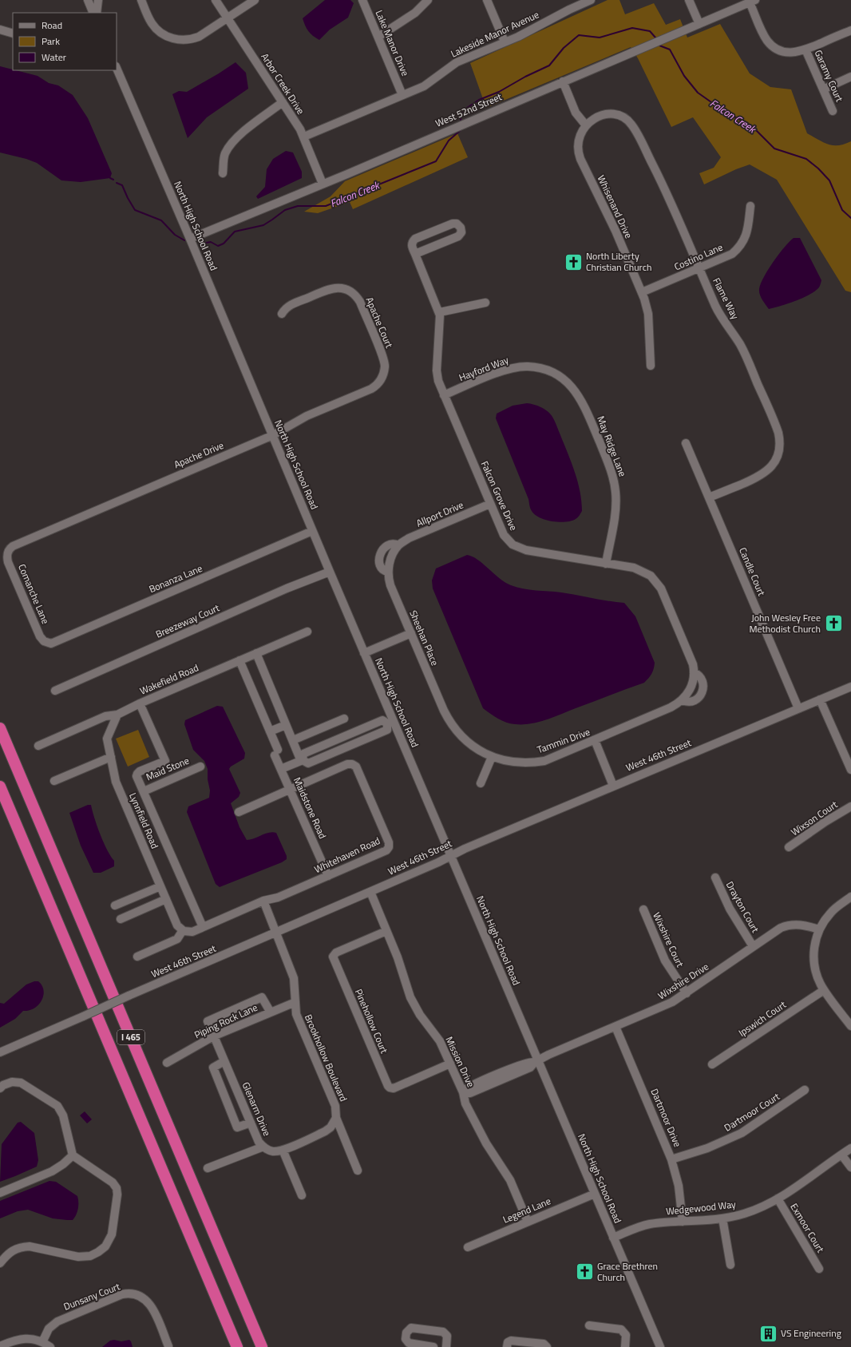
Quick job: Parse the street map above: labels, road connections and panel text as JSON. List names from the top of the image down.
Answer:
{
  "streets": {
    "highway": ["I 465"],
    "street": [
      "Lakeside Manor Avenue",
      "Lake Manor Drive",
      "Garamy Court",
      "Arbor Creek Drive",
      "West 52nd Street",
      "Whisenand Drive",
      "North High School Road",
      "Costino Lane",
      "Flame Way",
      "Apache Court",
      "Hayford Way",
      "May Ridge Lane",
      "Apache Drive",
      "Falcon Grove Drive",
      "Allport Drive",
      "Candle Court",
      "Bonanza Lane",
      "Comanche Lane",
      "Breezeway Court",
      "Sheehan Place",
      "Wakefield Road",
      "Tammin Drive",
      "West 46th Street",
      "Maid Stone",
      "Maidstone Road",
      "Wixson Court",
      "Lynnfield Road",
      "Whitehaven Road",
      "Drayton Court",
      "Wixshire Court",
      "Wixshire Drive",
      "Ipswich Court",
      "Piping Rock Lane",
      "Pinehollow Court",
      "Brookhollow Boulevard",
      "Mission Drive",
      "Glenarm Drive",
      "Dartmoor Court",
      "Dartmoor Drive",
      "Wedgewood Way",
      "Legend Lane",
      "Exmoor Court",
      "Dunsany Court"
    ]
  },
  "crossings": [
    ["Lakeside Manor Avenue", "Lake Manor Drive"],
    ["Lakeside Manor Avenue", "Arbor Creek Drive"],
    ["Arbor Creek Drive", "West 52nd Street"],
    ["West 52nd Street", "North High School Road"],
    ["Whisenand Drive", "Costino Lane"],
    ["Whisenand Drive", "Flame Way"],
    ["North High School Road", "Apache Drive"],
    ["North High School Road", "Bonanza Lane"],
    ["North High School Road", "Breezeway Court"],
    ["North High School Road", "West 46th Street"],
    ["North High School Road", "Maidstone Road"],
    ["North High School Road", "Wixshire Drive"],
    ["North High School Road", "Wedgewood Way"],
    ["North High School Road", "Legend Lane"],
    ["Costino Lane", "Flame Way"],
    ["Flame Way", "Candle Court"],
    ["Apache Court", "Apache Drive"],
    ["Hayford Way", "May Ridge Lane"],
    ["Hayford Way", "Falcon Grove Drive"],
    ["May Ridge Lane", "Falcon Grove Drive"],
    ["Apache Drive", "Comanche Lane"],
    ["Falcon Grove Drive", "Allport Drive"],
    ["Falcon Grove Drive", "Tammin Drive"],
    ["Allport Drive", "Sheehan Place"],
    ["Candle Court", "West 46th Street"],
    ["Bonanza Lane", "Comanche Lane"],
    ["Sheehan Place", "Tammin Drive"],
    ["Wakefield Road", "Lynnfield Road"],
    ["West 46th Street", "Brookhollow Boulevard"],
    ["West 46th Street", "Mission Drive"],
    ["Maidstone Road", "Whitehaven Road"],
    ["Lynnfield Road", "Whitehaven Road"],
    ["Drayton Court", "Wixshire Drive"],
    ["Wixshire Court", "Wixshire Drive"],
    ["Wixshire Drive", "Mission Drive"],
    ["Wixshire Drive", "Dartmoor Drive"],
    ["Piping Rock Lane", "Brookhollow Boulevard"],
    ["Piping Rock Lane", "Glenarm Drive"],
    ["Pinehollow Court", "Mission Drive"],
    ["Brookhollow Boulevard", "Glenarm Drive"],
    ["Mission Drive", "Legend Lane"],
    ["Dartmoor Court", "Dartmoor Drive"],
    ["Dartmoor Drive", "Wedgewood Way"],
    ["Wedgewood Way", "Exmoor Court"]
  ],
  "water": ["Falcon Creek"],
  "places": {
    "church": ["North Liberty Christian Church", "John Wesley Free Methodist Church", "Grace Brethren Church"],
    "building": ["VS Engineering"]
  },
  "legend": ["Road", "Park", "Water"]
}
